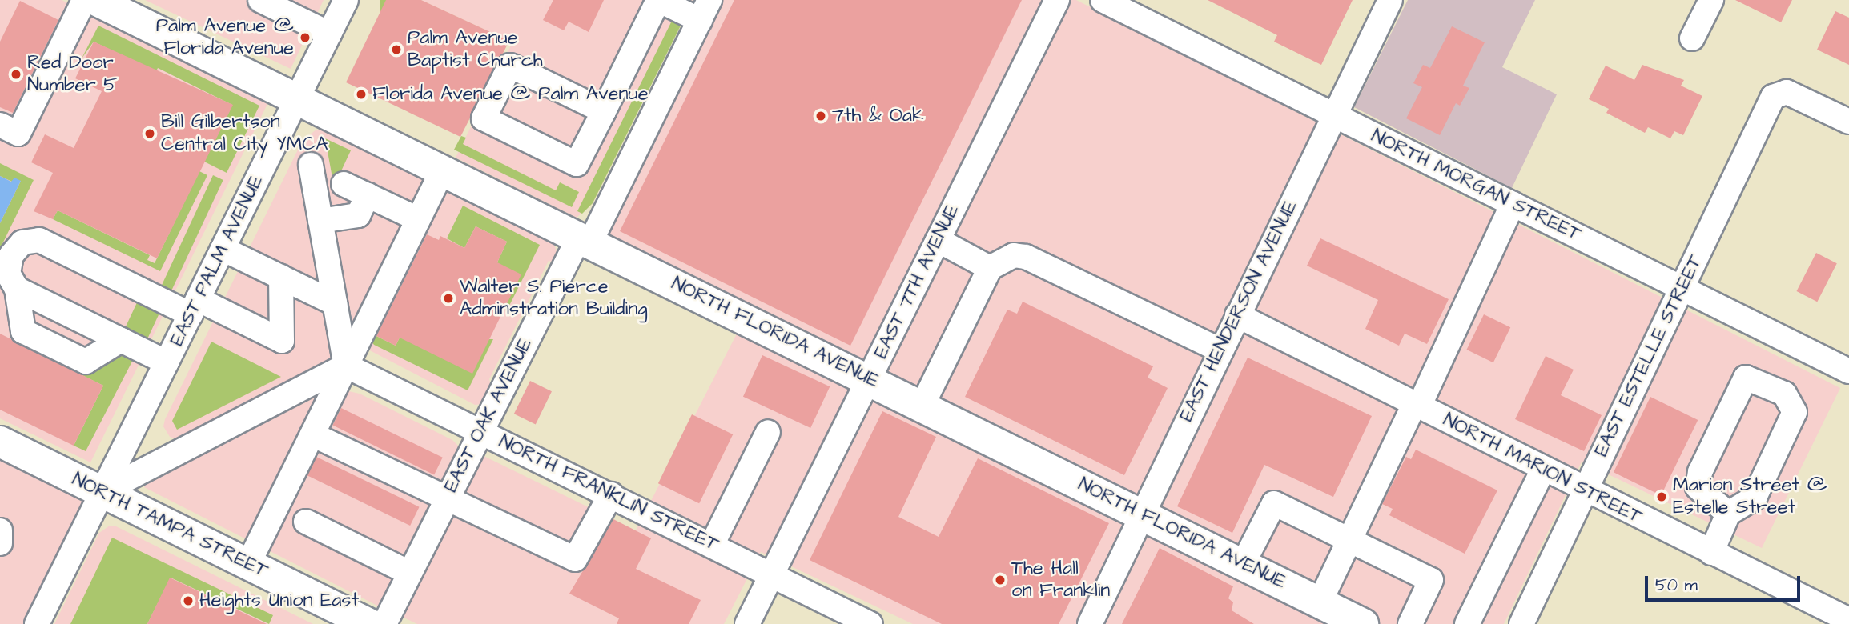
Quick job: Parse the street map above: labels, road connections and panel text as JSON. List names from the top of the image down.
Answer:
{
  "streets": {
    "main road": ["NORTH FLORIDA AVENUE", "NORTH TAMPA STREET"],
    "street": [
      "NORTH MORGAN STREET",
      "EAST PALM AVENUE",
      "EAST 7TH AVENUE",
      "EAST HENDERSON AVENUE",
      "EAST ESTELLE STREET",
      "EAST OAK AVENUE",
      "NORTH MARION STREET",
      "NORTH FRANKLIN STREET"
    ]
  },
  "crossings": [
    ["NORTH MORGAN STREET", "EAST HENDERSON AVENUE"],
    ["NORTH MORGAN STREET", "EAST ESTELLE STREET"],
    ["EAST PALM AVENUE", "NORTH FLORIDA AVENUE"],
    ["EAST PALM AVENUE", "NORTH TAMPA STREET"],
    ["EAST 7TH AVENUE", "NORTH FLORIDA AVENUE"],
    ["EAST 7TH AVENUE", "NORTH FRANKLIN STREET"],
    ["EAST HENDERSON AVENUE", "NORTH FLORIDA AVENUE"],
    ["EAST HENDERSON AVENUE", "NORTH MARION STREET"],
    ["NORTH FLORIDA AVENUE", "EAST OAK AVENUE"],
    ["EAST ESTELLE STREET", "NORTH MARION STREET"],
    ["EAST OAK AVENUE", "NORTH FRANKLIN STREET"]
  ],
  "places": [
    "Palm Avenue @ Florida Avenue",
    "Palm Avenue Baptist Church",
    "Red Door Number 5",
    "Florida Avenue @ Palm Avenue",
    "7th & Oak",
    "Bill Gilbertson Central City YMCA",
    "Walter S. Pierce Adminstration Building",
    "Marion Street @ Estelle Street",
    "The Hall on Franklin",
    "Heights Union East"
  ],
  "scale_bar": "50 m"
}
